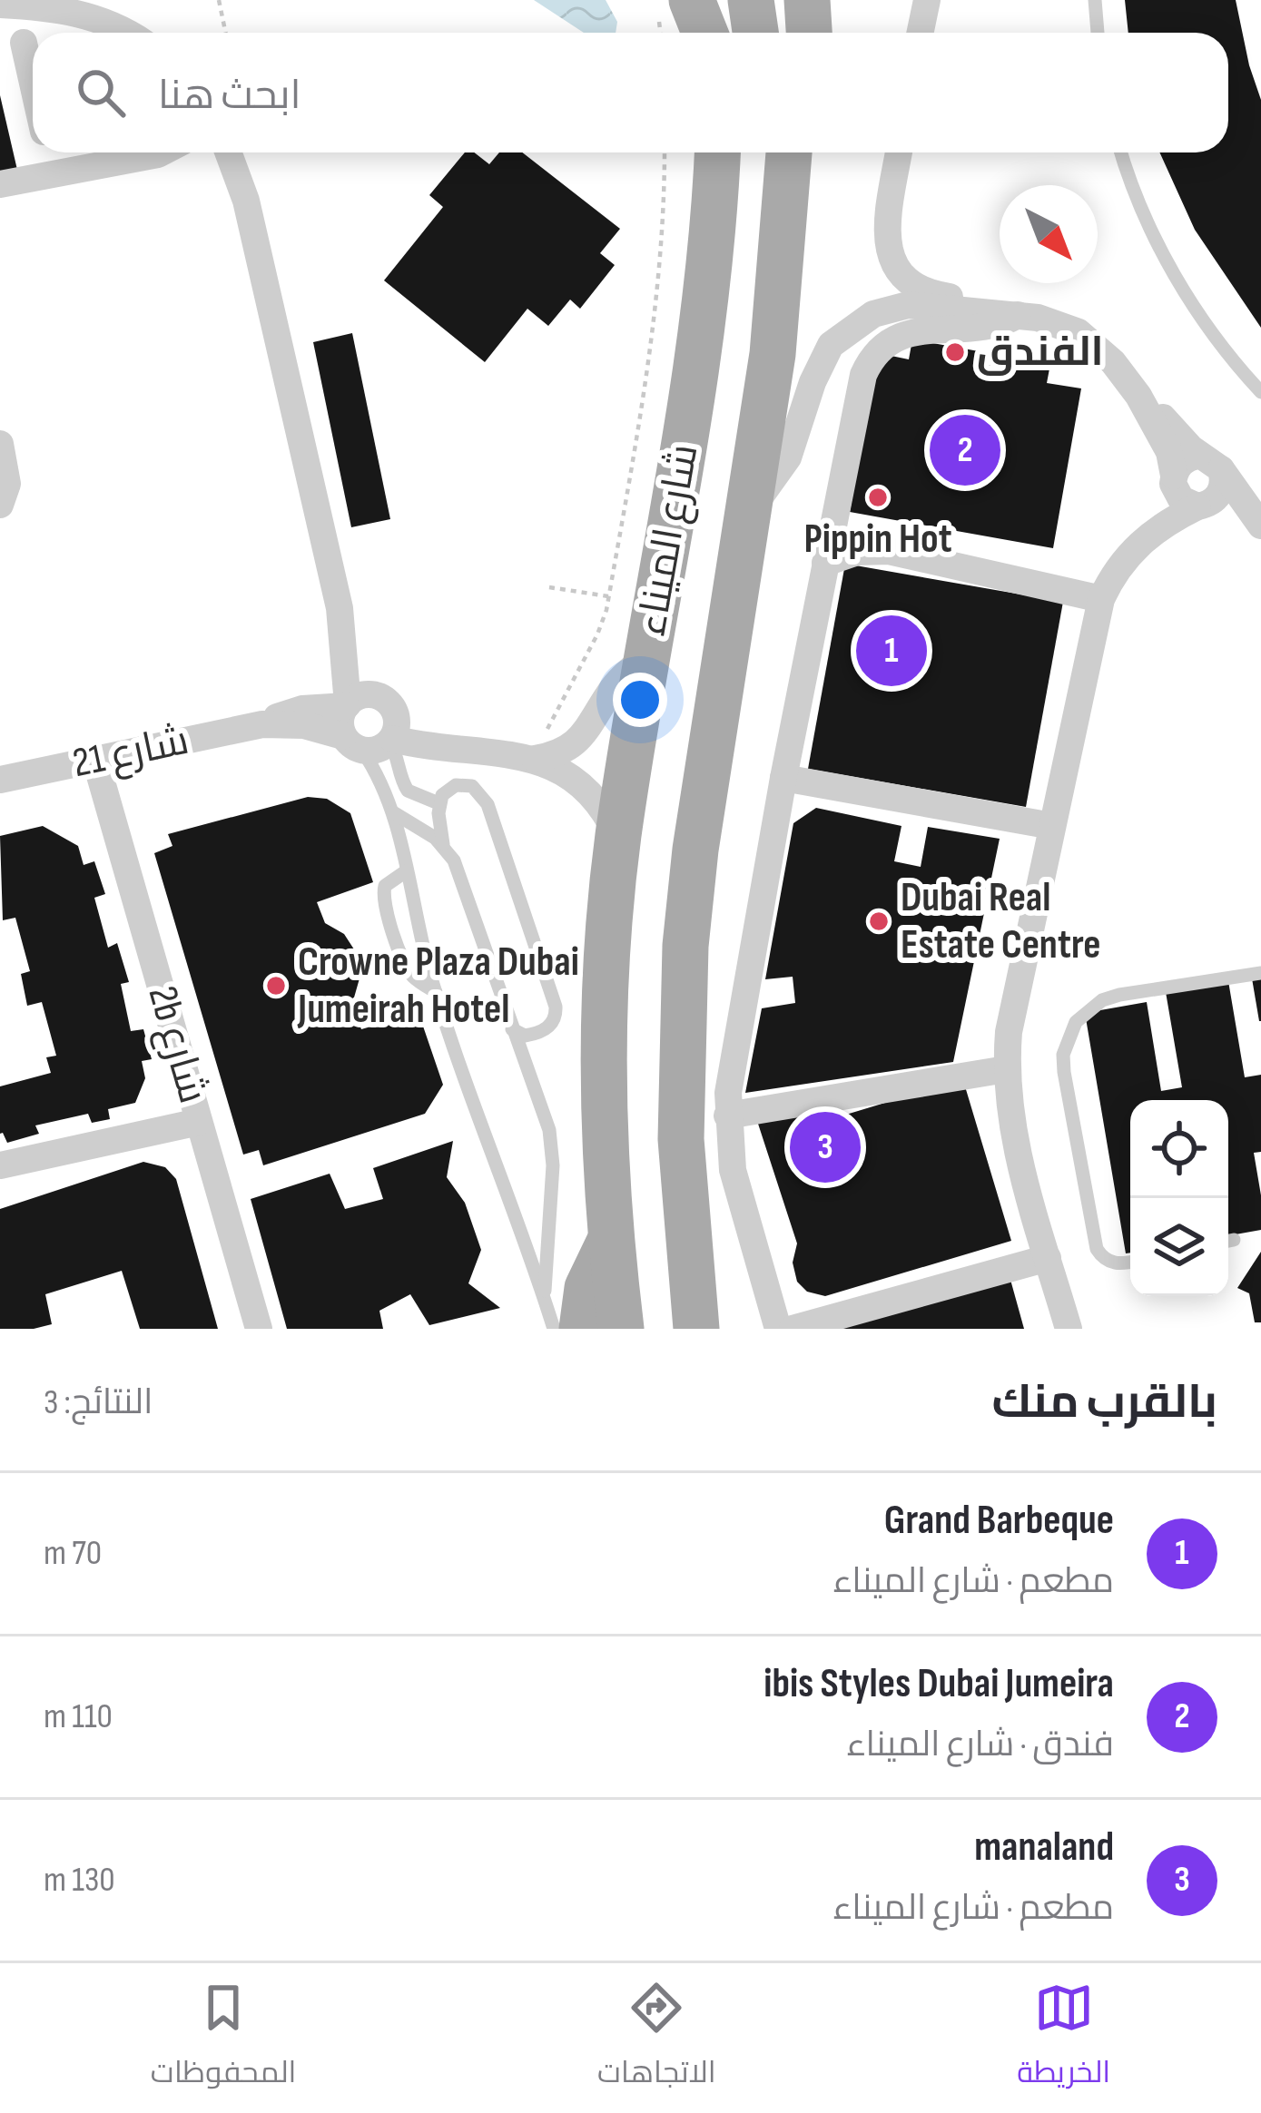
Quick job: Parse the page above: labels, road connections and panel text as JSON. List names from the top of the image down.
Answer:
{
  "streets": {
    "main road": ["شارع الميناء"],
    "street": ["شارع 21", "2b شارع"]
  },
  "crossings": [
    ["شارع 21", "2b شارع"]
  ],
  "places": [
    "الفندق",
    "Pippin Hot",
    "Dubai Real Estate Centre",
    "Crowne Plaza Dubai Jumeirah Hotel"
  ],
  "north": "bottom right",
  "page": {
    "search": "ابحث هنا",
    "pins": ["2", "1", "3"],
    "heading": ["بالقرب منك", "النتائج: 3"],
    "list": [
      {
        "mark": "1",
        "name": "Grand Barbeque",
        "note": "مطعم · شارع الميناء",
        "value": "70 m"
      },
      {
        "mark": "2",
        "name": "ibis Styles Dubai Jumeira",
        "note": "فندق · شارع الميناء",
        "value": "110 m"
      },
      {
        "mark": "3",
        "name": "manaland",
        "note": "مطعم · شارع الميناء",
        "value": "130 m"
      }
    ],
    "nav": ["الخريطة", "الاتجاهات", "المحفوظات"]
  }
}
